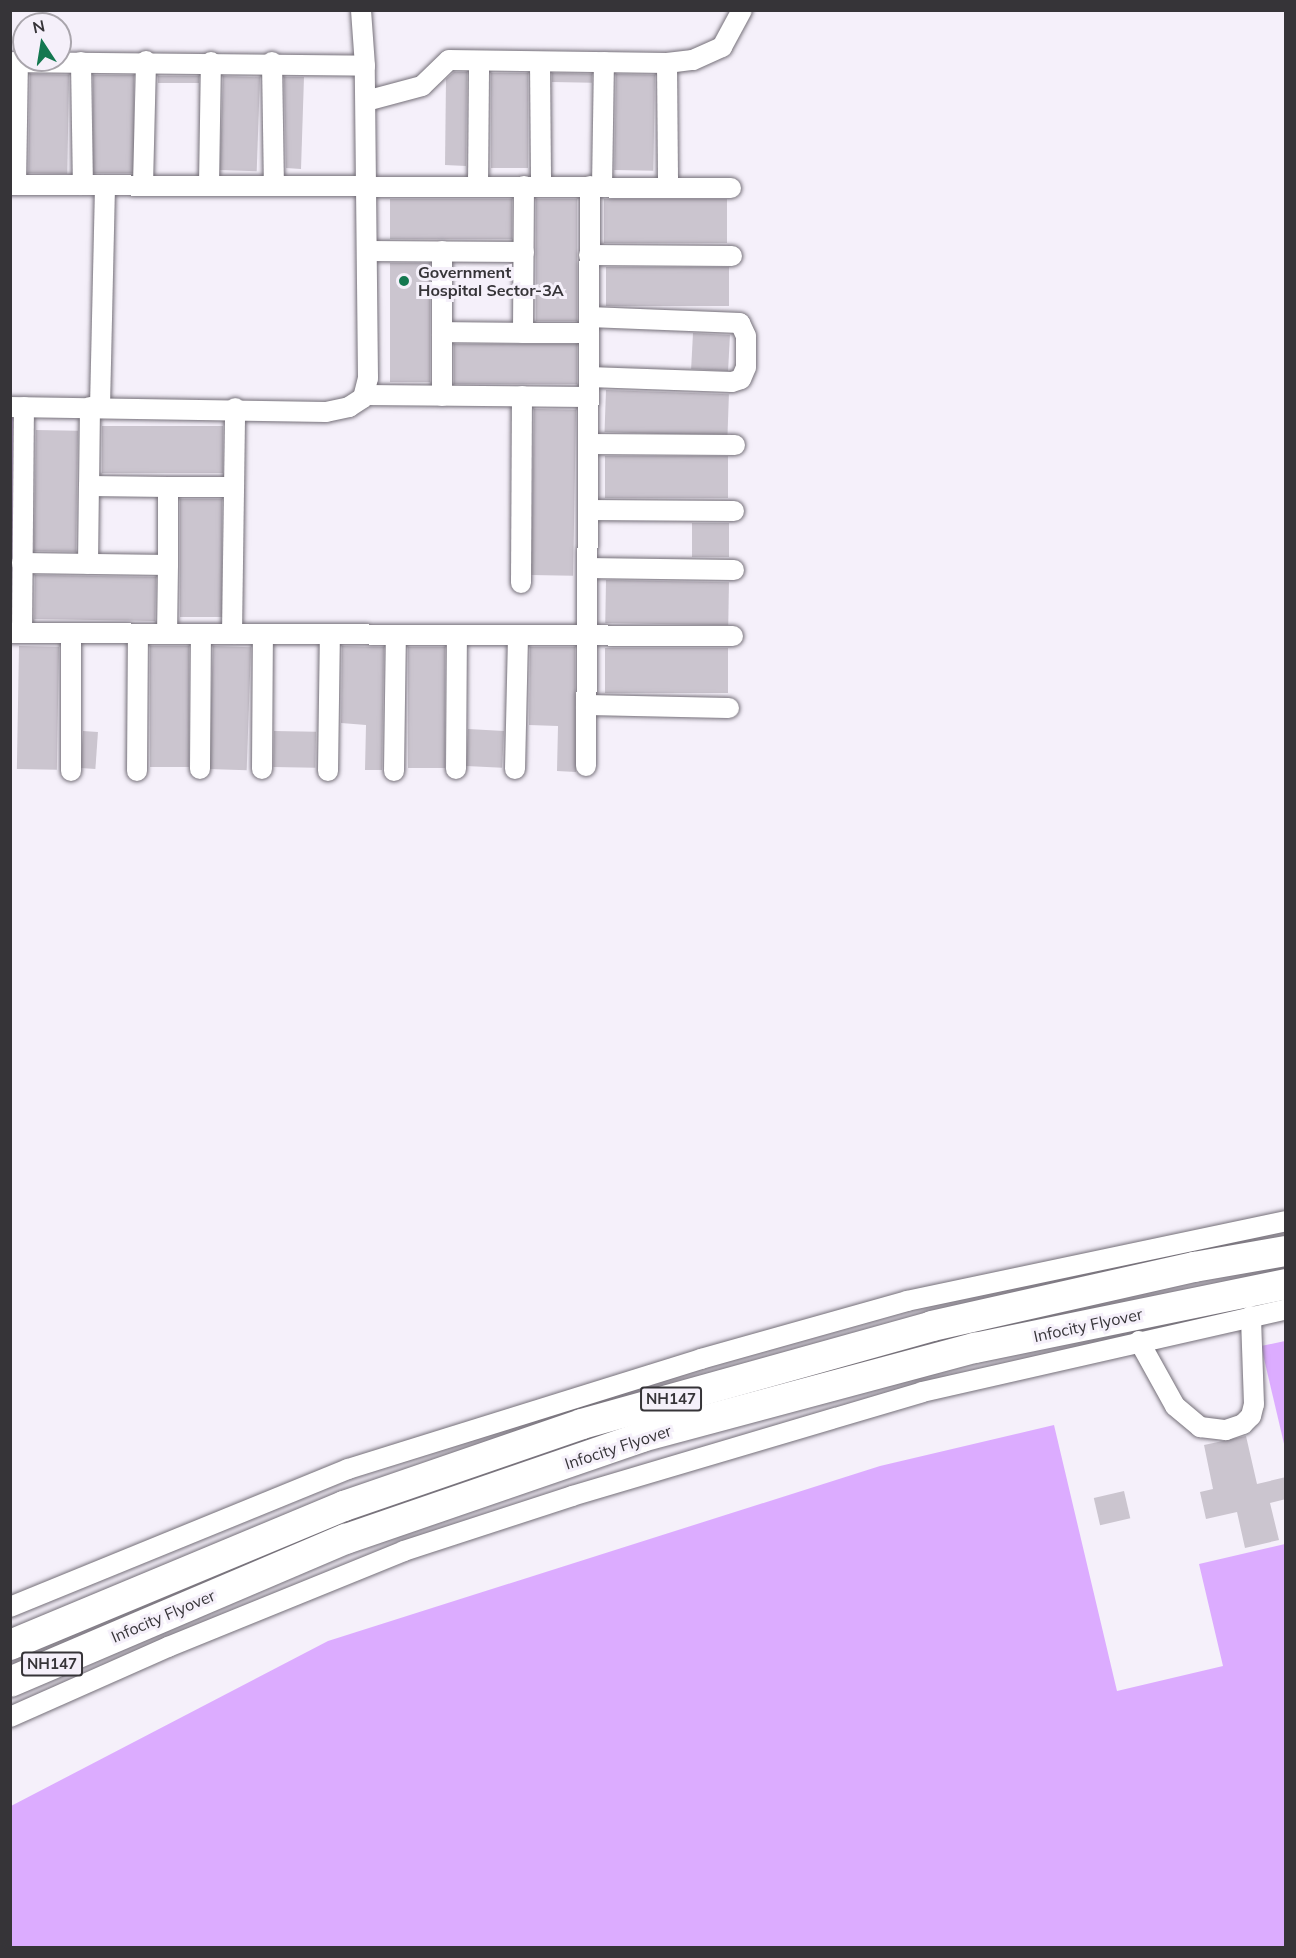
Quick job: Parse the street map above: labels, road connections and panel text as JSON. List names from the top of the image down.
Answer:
{
  "streets": {
    "highway": ["Infocity Flyover", "NH147"]
  },
  "places": ["Government Hospital Sector-3A"],
  "north": "top"
}
